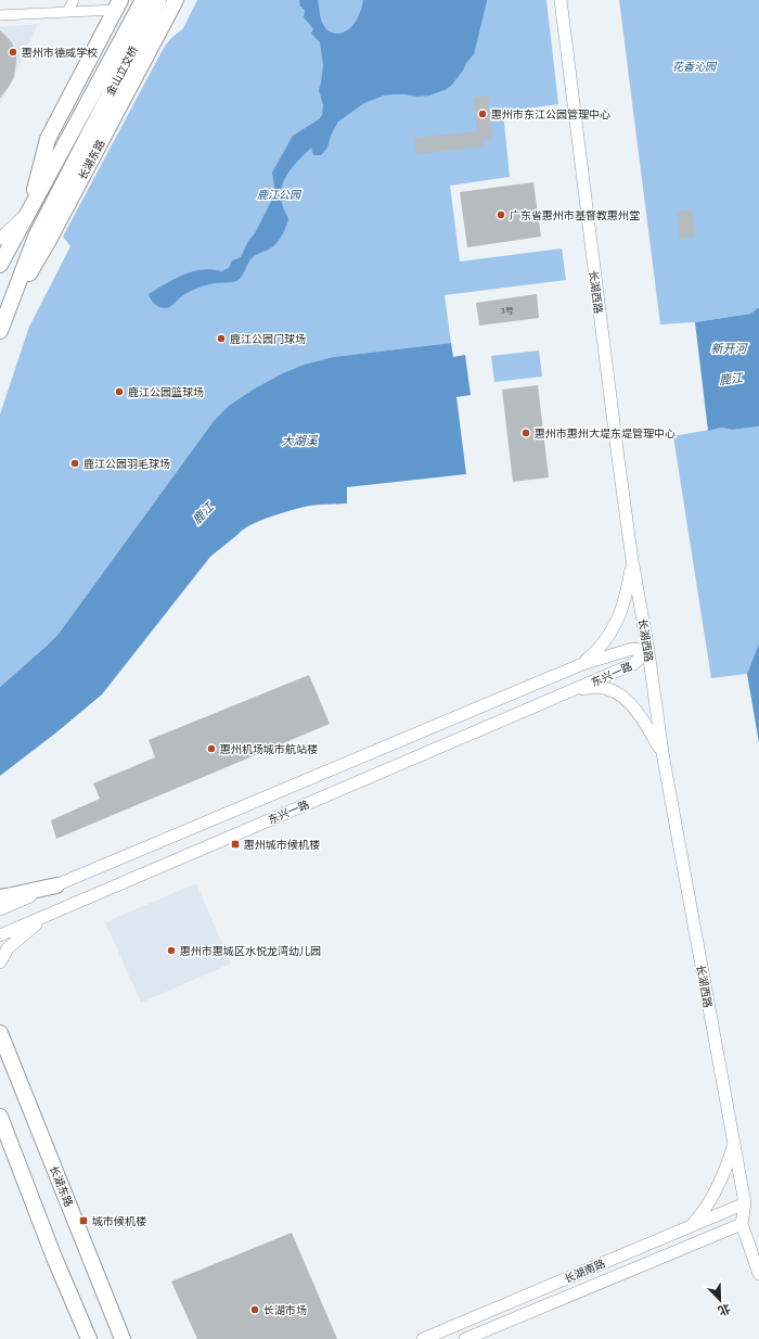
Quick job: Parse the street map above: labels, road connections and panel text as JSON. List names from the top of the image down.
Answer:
{
  "streets": {
    "main road": ["金山立交桥", "长湖东路"],
    "street": ["长湖西路", "东兴一路", "长湖南路"]
  },
  "crossings": [
    ["金山立交桥", "长湖东路"],
    ["长湖西路", "东兴一路"],
    ["长湖西路", "长湖南路"]
  ],
  "water": ["新开河", "鹿江", "大湖溪"],
  "parks": ["花香沁园", "鹿江公园"],
  "places": {
    "other": [
      "惠州市德威学校",
      "惠州市东江公园管理中心",
      "广东省惠州市基督教惠州堂",
      "鹿江公园门球场",
      "鹿江公园篮球场",
      "惠州市惠州大堤东堤管理中心",
      "鹿江公园羽毛球场",
      "惠州机场城市航站楼",
      "惠州市惠城区水悦龙湾幼儿园",
      "长湖市场"
    ],
    "transit": ["惠州城市候机楼", "城市候机楼"]
  },
  "house_numbers": ["3号"],
  "north": "bottom right"
}
